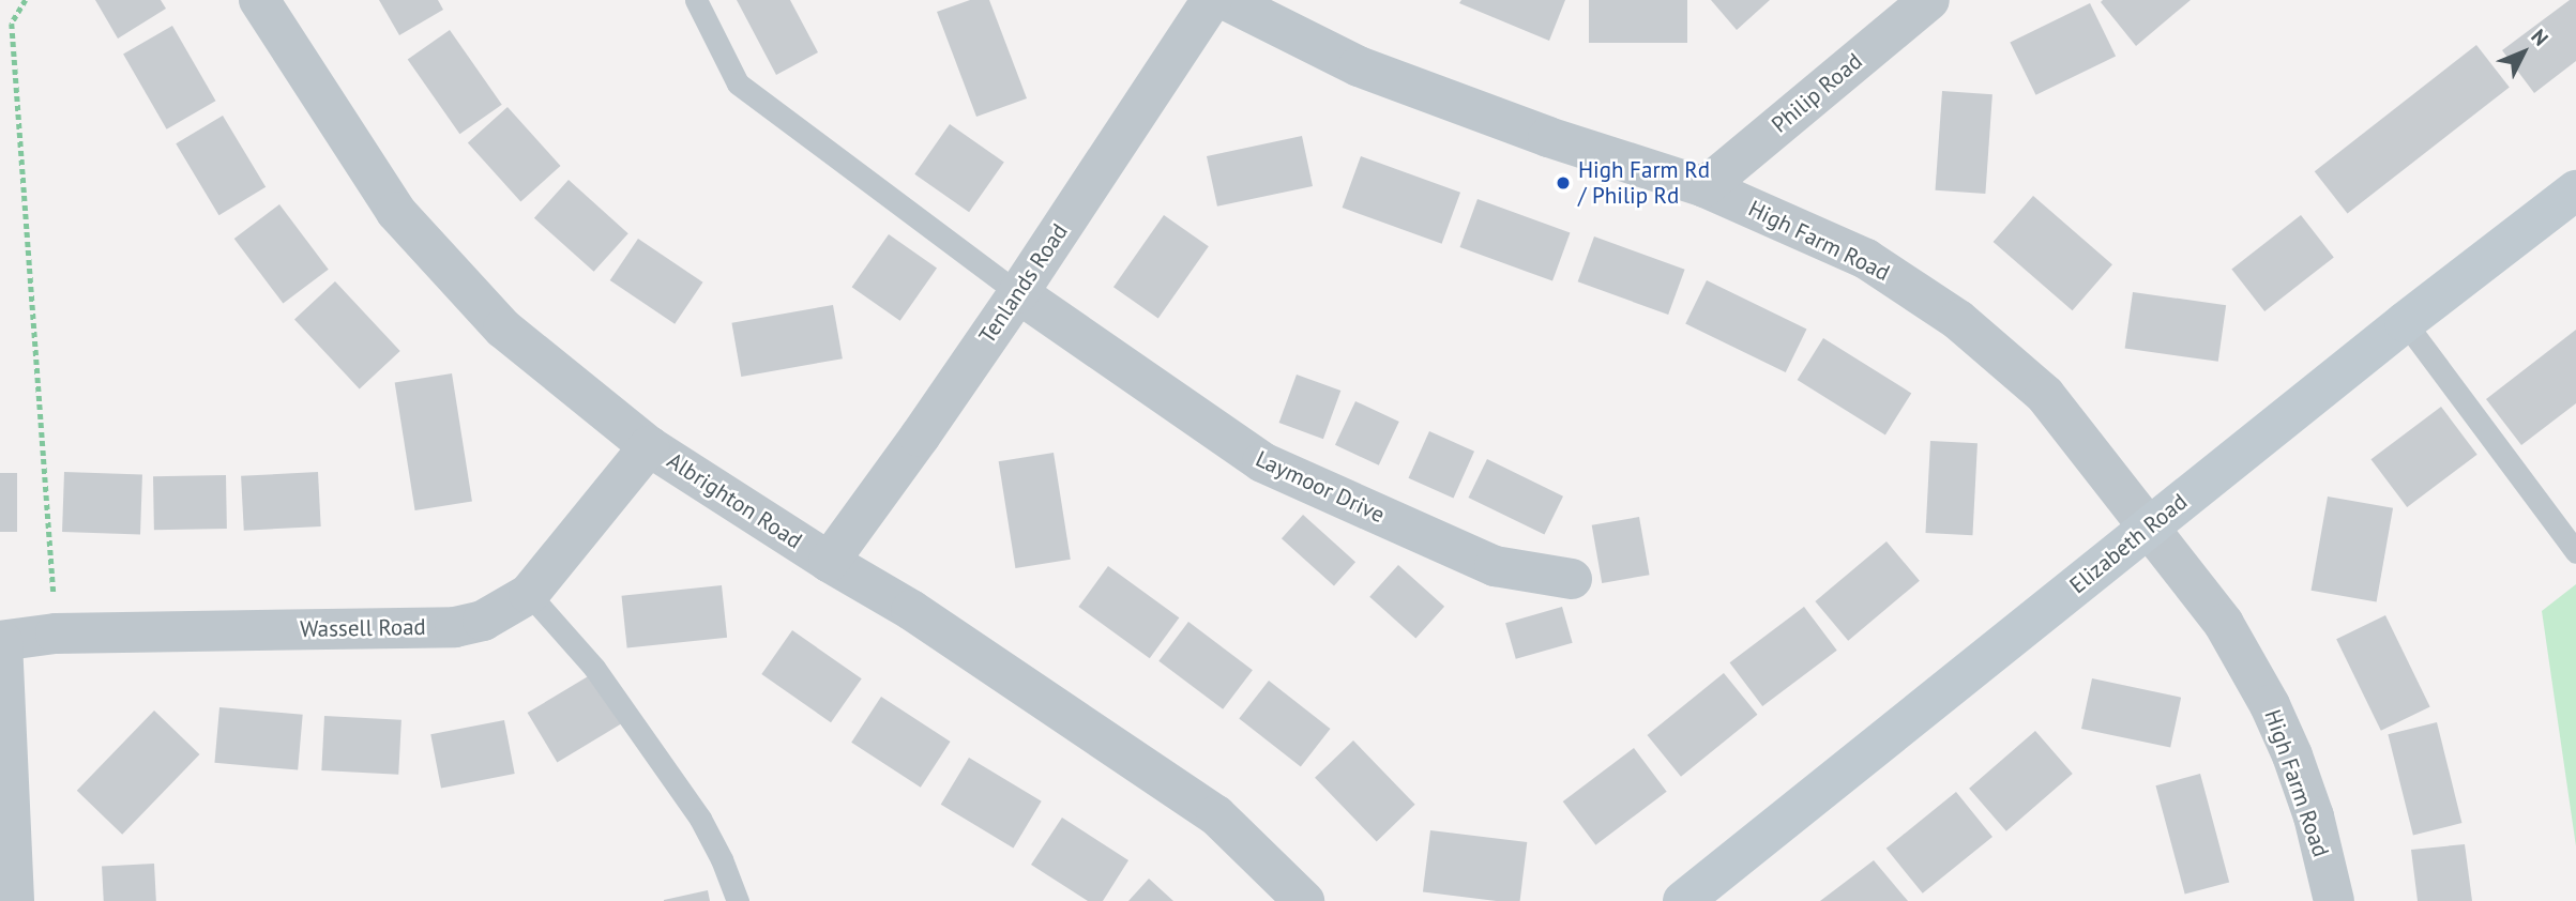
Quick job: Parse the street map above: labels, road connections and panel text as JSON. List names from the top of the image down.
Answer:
{
  "streets": {
    "street": [
      "Philip Road",
      "High Farm Road",
      "Tenlands Road",
      "Laymoor Drive",
      "Albrighton Road",
      "Elizabeth Road",
      "Wassell Road"
    ]
  },
  "crossings": [
    ["Philip Road", "High Farm Road"],
    ["High Farm Road", "Elizabeth Road"],
    ["Tenlands Road", "Laymoor Drive"],
    ["Tenlands Road", "Albrighton Road"],
    ["Albrighton Road", "Wassell Road"]
  ],
  "places": ["High Farm Rd / Philip Rd"],
  "north": "top right"
}
